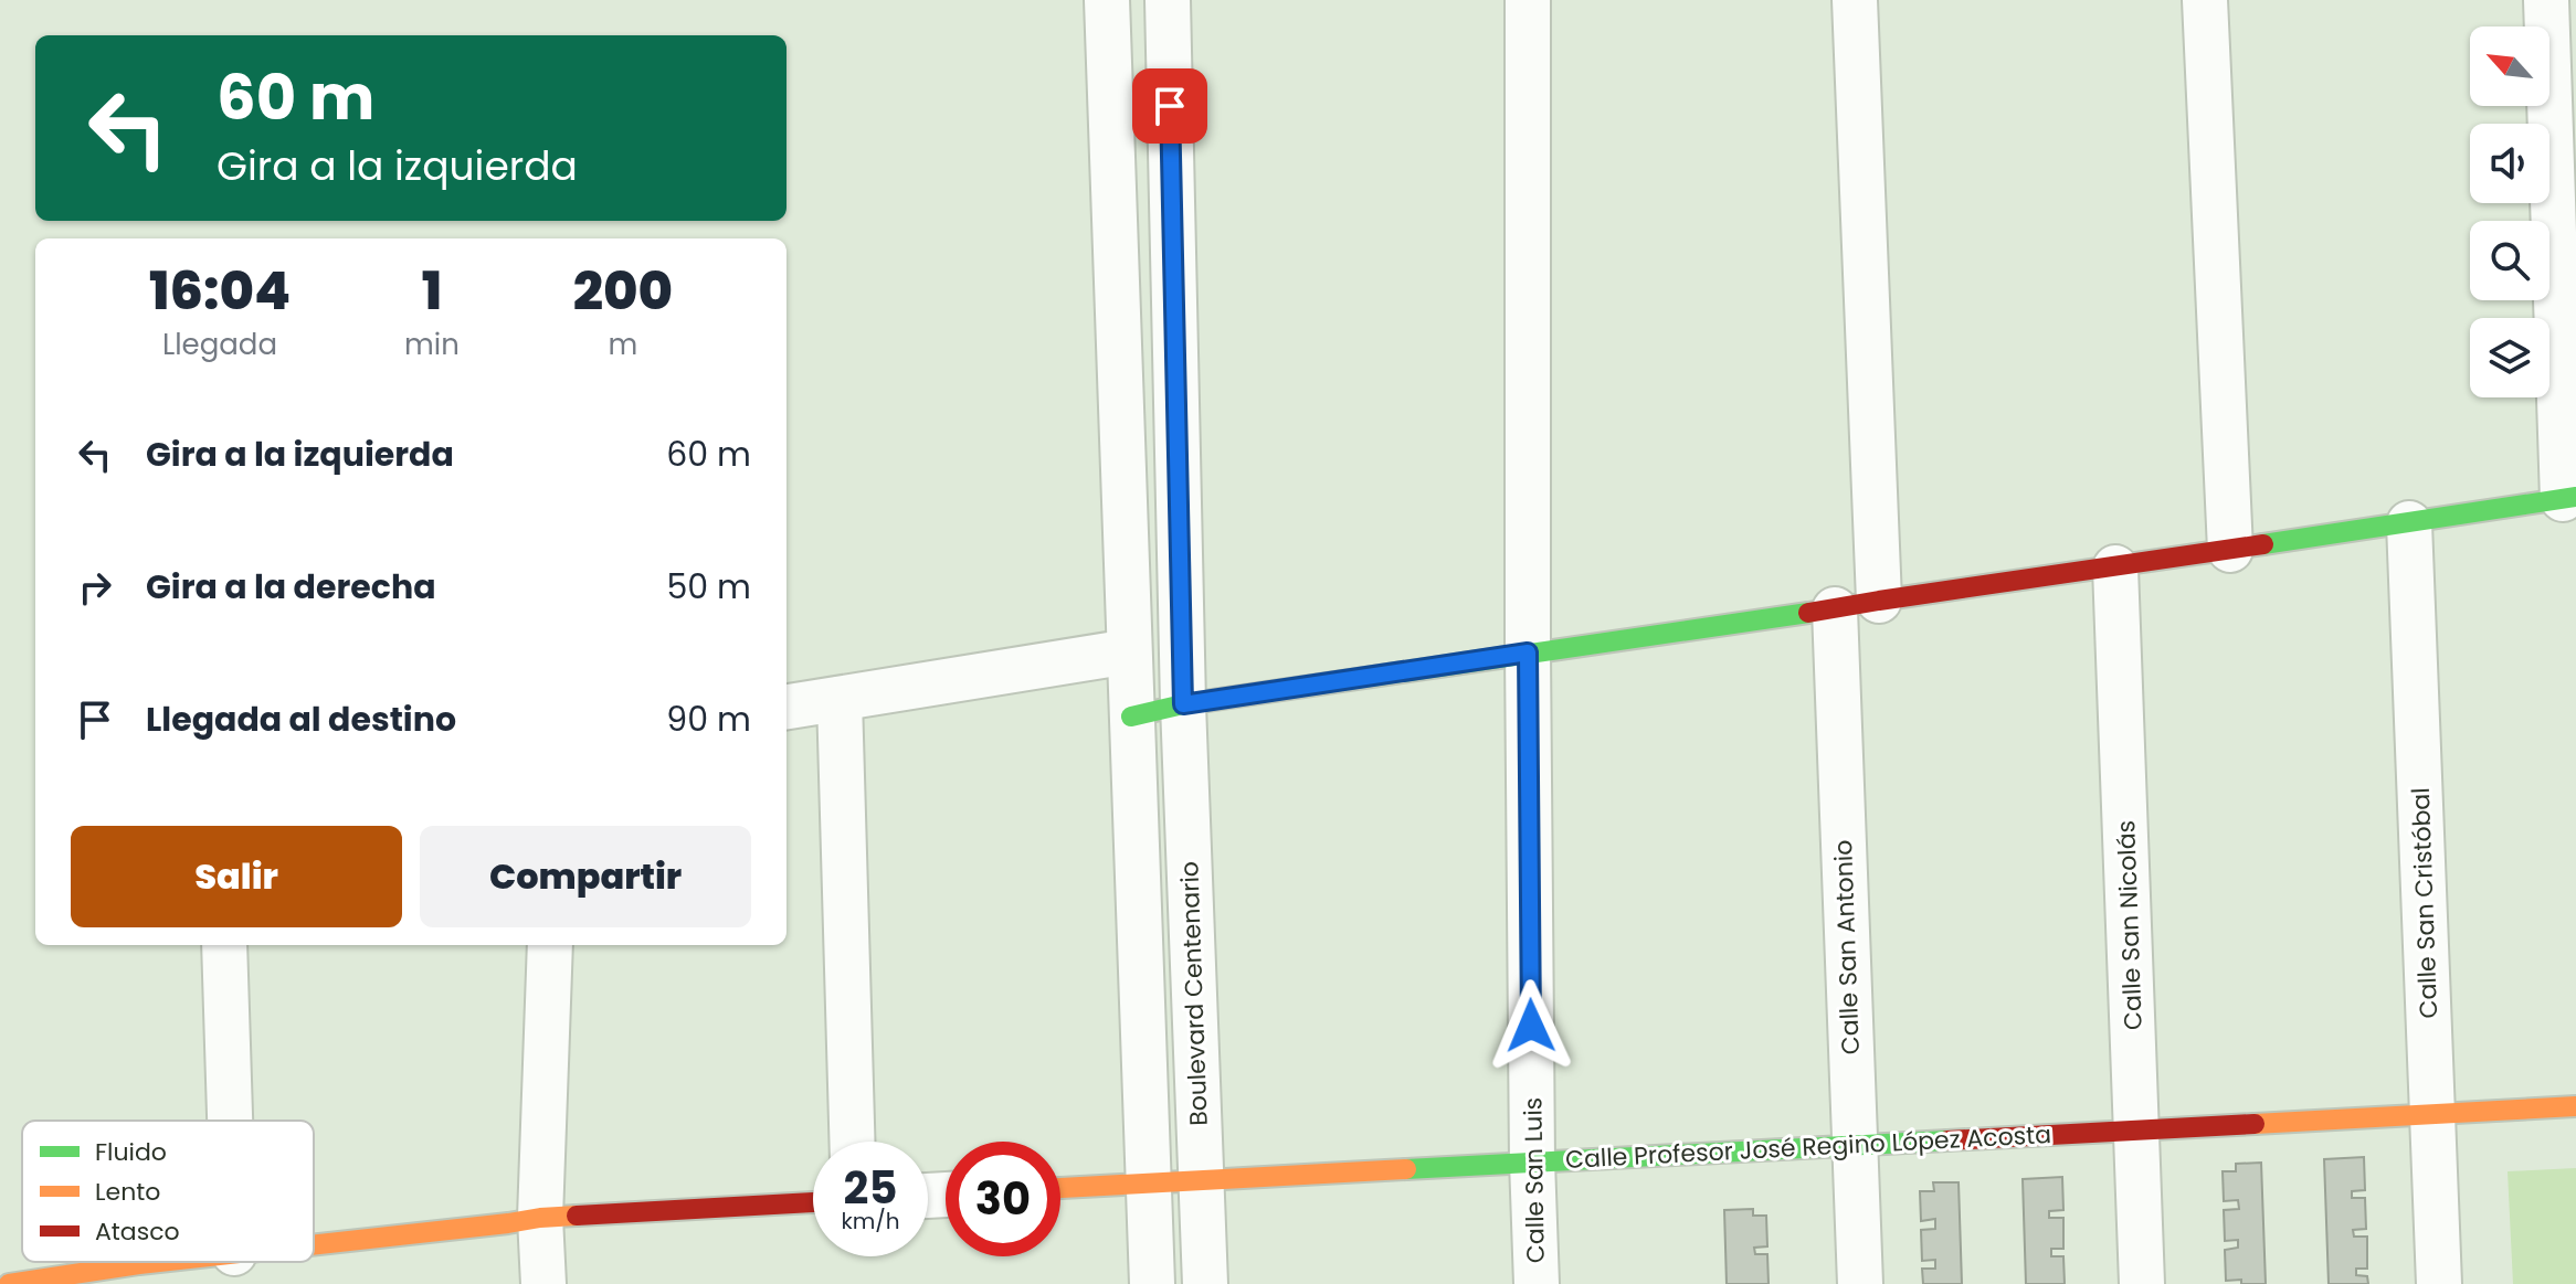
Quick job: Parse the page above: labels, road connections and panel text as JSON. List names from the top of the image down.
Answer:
{
  "streets": {
    "street": [
      "Calle San Cristóbal",
      "Calle San Nicolás",
      "Calle San Antonio",
      "Boulevard Centenario",
      "Calle Profesor José Regino López Acosta",
      "Calle San Luis"
    ]
  },
  "crossings": [
    ["Calle San Cristóbal", "Calle Profesor José Regino López Acosta"],
    ["Calle San Nicolás", "Calle Profesor José Regino López Acosta"],
    ["Calle San Antonio", "Calle Profesor José Regino López Acosta"],
    ["Boulevard Centenario", "Calle Profesor José Regino López Acosta"],
    ["Calle Profesor José Regino López Acosta", "Calle San Luis"]
  ],
  "legend": ["Fluido", "Lento", "Atasco"],
  "north": "top left",
  "page": {
    "turn": ["60 m", "Gira a la izquierda"],
    "eta": [
      "16:04",
      "Llegada",
      "1",
      "min",
      "200",
      "m"
    ],
    "list": [
      {
        "name": "Gira a la izquierda",
        "value": "60 m"
      },
      {
        "name": "Gira a la derecha",
        "value": "50 m"
      },
      {
        "name": "Llegada al destino",
        "value": "90 m"
      }
    ],
    "buttons": ["Salir", "Compartir"],
    "speed": "25 km/h",
    "limit": "30"
  }
}
